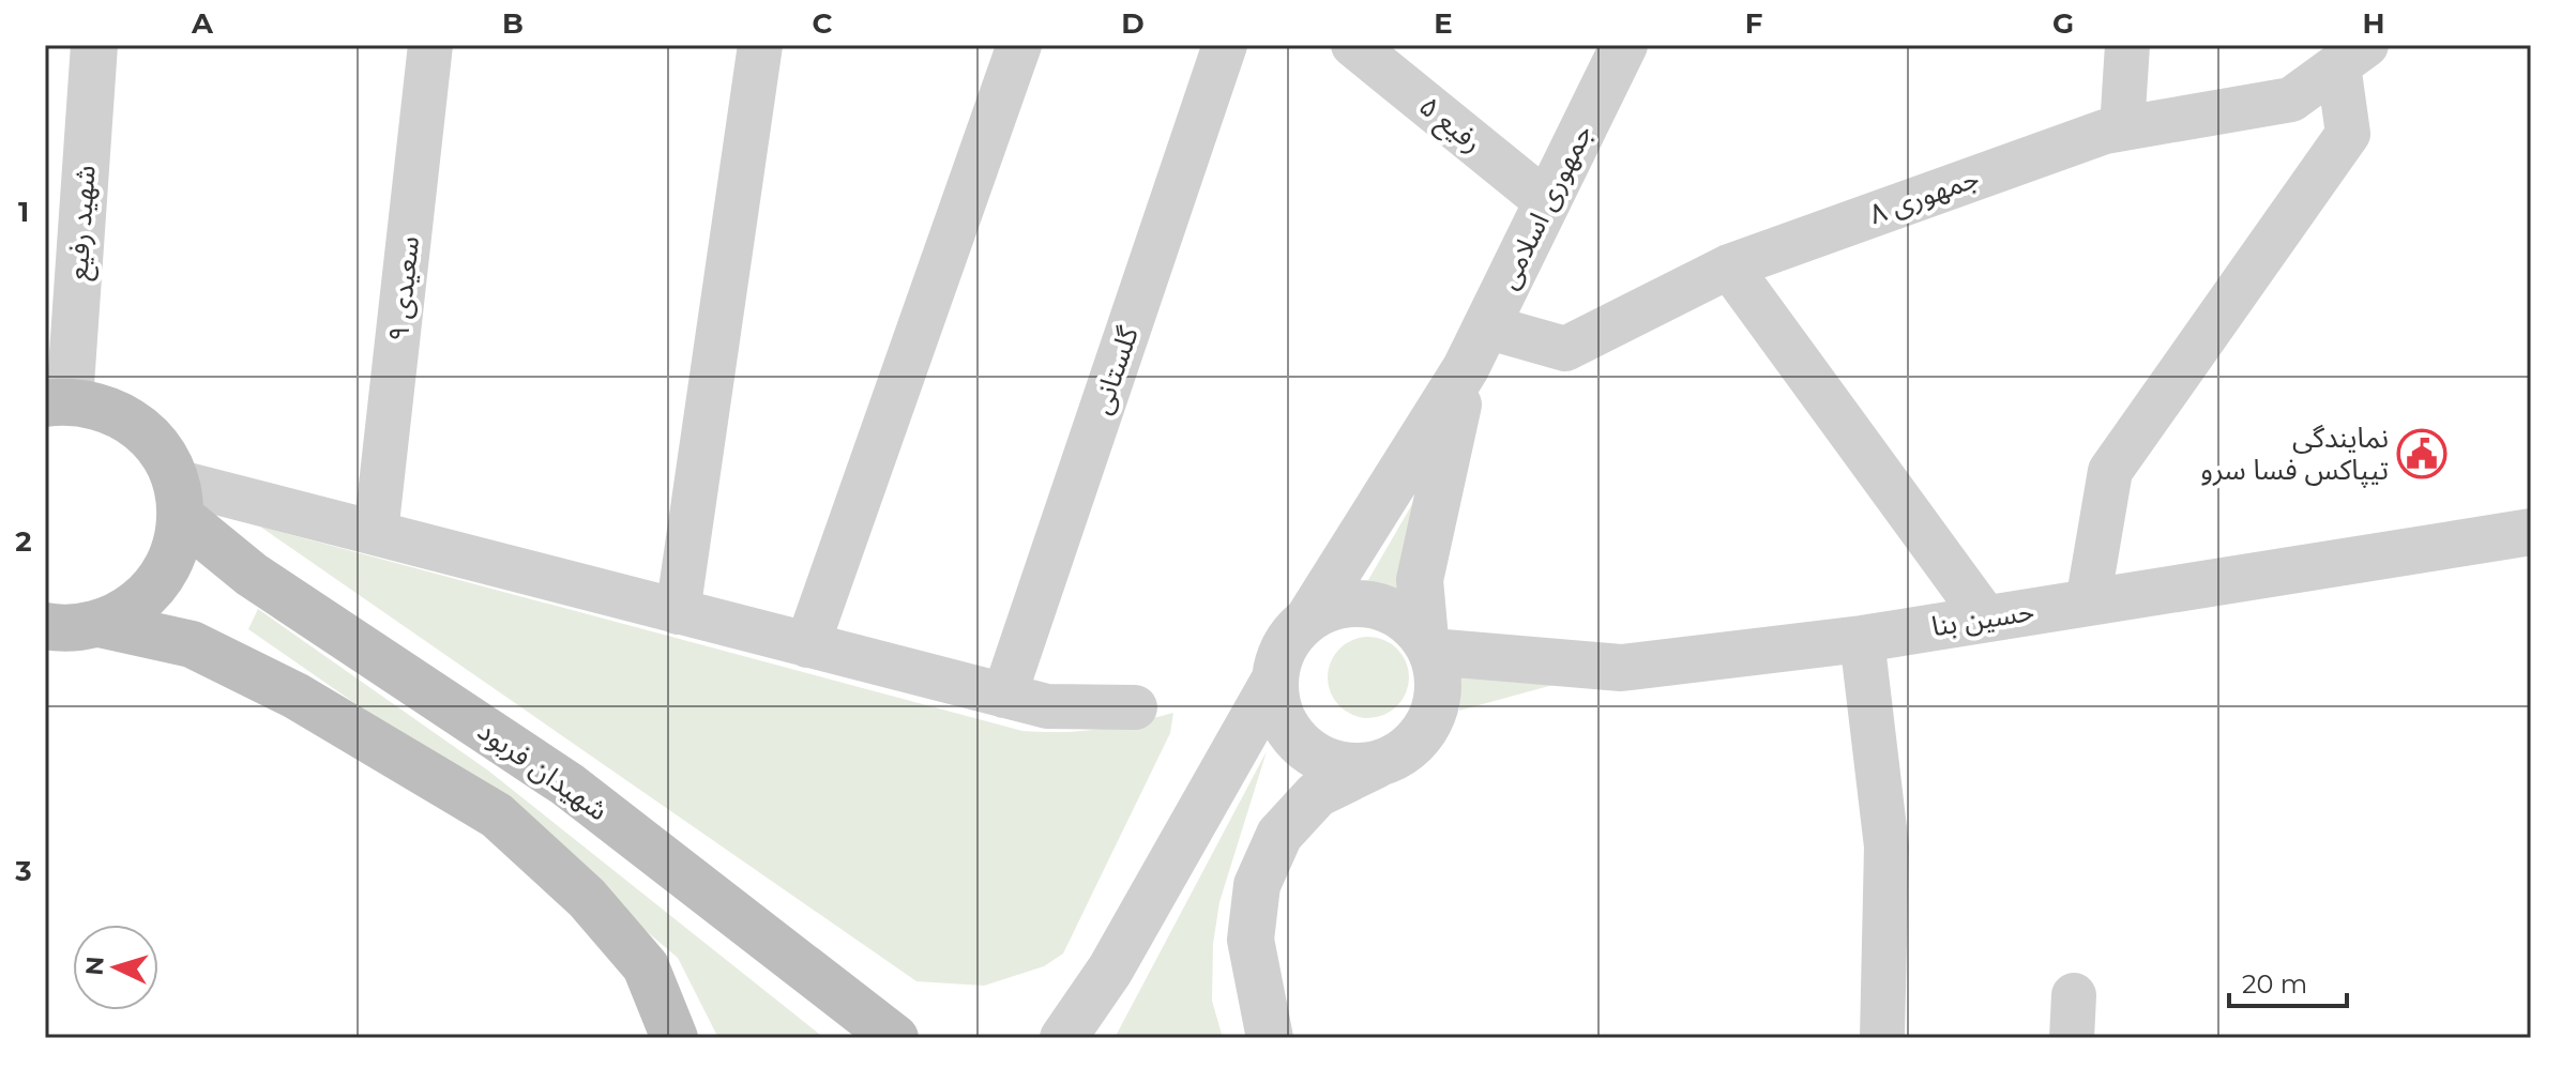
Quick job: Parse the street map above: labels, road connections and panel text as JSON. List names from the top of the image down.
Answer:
{
  "streets": {
    "main road": ["شهيدان فربود"],
    "street": [
      "رفیع ۵",
      "جمهوری ۸",
      "جمهوری اسلامی",
      "شهید رفیع",
      "سعیدی ۹",
      "گلستانی",
      "حسین بنا"
    ]
  },
  "crossings": [
    ["رفیع ۵", "جمهوری اسلامی"],
    ["جمهوری ۸", "جمهوری اسلامی"]
  ],
  "places": {
    "public building": ["نمایندگی تیپاکس فسا سرو"]
  },
  "scale_bar": "20 m",
  "north": "left",
  "grid": {
    "columns": [
      "A",
      "B",
      "C",
      "D",
      "E",
      "F",
      "G",
      "H"
    ],
    "rows": ["1", "2", "3"]
  }
}
